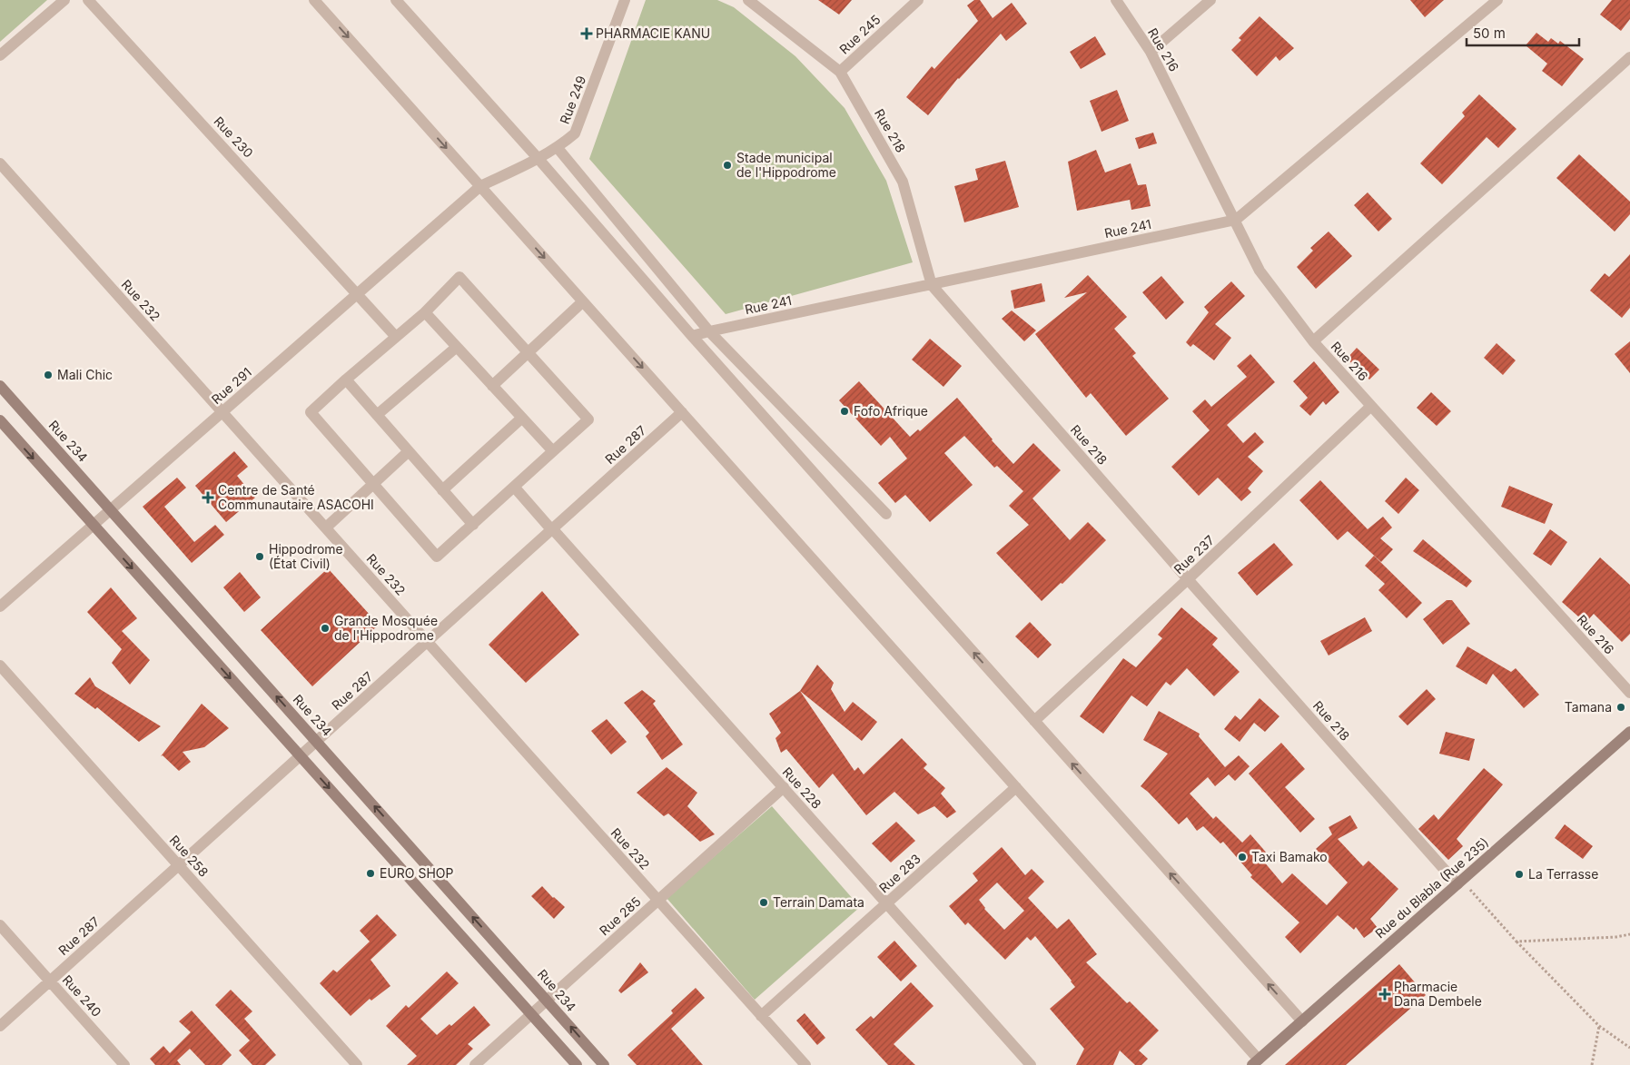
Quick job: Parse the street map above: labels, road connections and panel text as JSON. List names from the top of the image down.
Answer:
{
  "streets": {
    "main road": ["Rue 234", "Rue du Blabla (Rue 235)"],
    "street": [
      "Rue 245",
      "Rue 216",
      "Rue 249",
      "Rue 218",
      "Rue 230",
      "Rue 241",
      "Rue 232",
      "Rue 291",
      "Rue 287",
      "Rue 237",
      "Rue 228",
      "Rue 258",
      "Rue 283",
      "Rue 285",
      "Rue 240"
    ]
  },
  "crossings": [
    ["Rue 245", "Rue 218"],
    ["Rue 216", "Rue 241"],
    ["Rue 216", "Rue 237"],
    ["Rue 249", "Rue 291"],
    ["Rue 218", "Rue 241"],
    ["Rue 218", "Rue 237"],
    ["Rue 218", "Rue du Blabla (Rue 235)"],
    ["Rue 230", "Rue 291"],
    ["Rue 232", "Rue 291"],
    ["Rue 232", "Rue 287"],
    ["Rue 232", "Rue 283"],
    ["Rue 232", "Rue 285"],
    ["Rue 291", "Rue 234"],
    ["Rue 234", "Rue 287"],
    ["Rue 234", "Rue 285"],
    ["Rue 287", "Rue 228"],
    ["Rue 287", "Rue 258"],
    ["Rue 287", "Rue 240"],
    ["Rue 228", "Rue 283"],
    ["Rue 228", "Rue 285"]
  ],
  "places": {
    "health": ["PHARMACIE KANU", "Centre de Santé Communautaire ASACOHI", "Pharmacie Dana Dembele"],
    "other": [
      "Stade municipal de l'Hippodrome",
      "Mali Chic",
      "Fofo Afrique",
      "Hippodrome (État Civil)",
      "Grande Mosquée de l'Hippodrome",
      "Tamana",
      "Taxi Bamako",
      "EURO SHOP",
      "La Terrasse",
      "Terrain Damata"
    ]
  },
  "scale_bar": "50 m"
}
